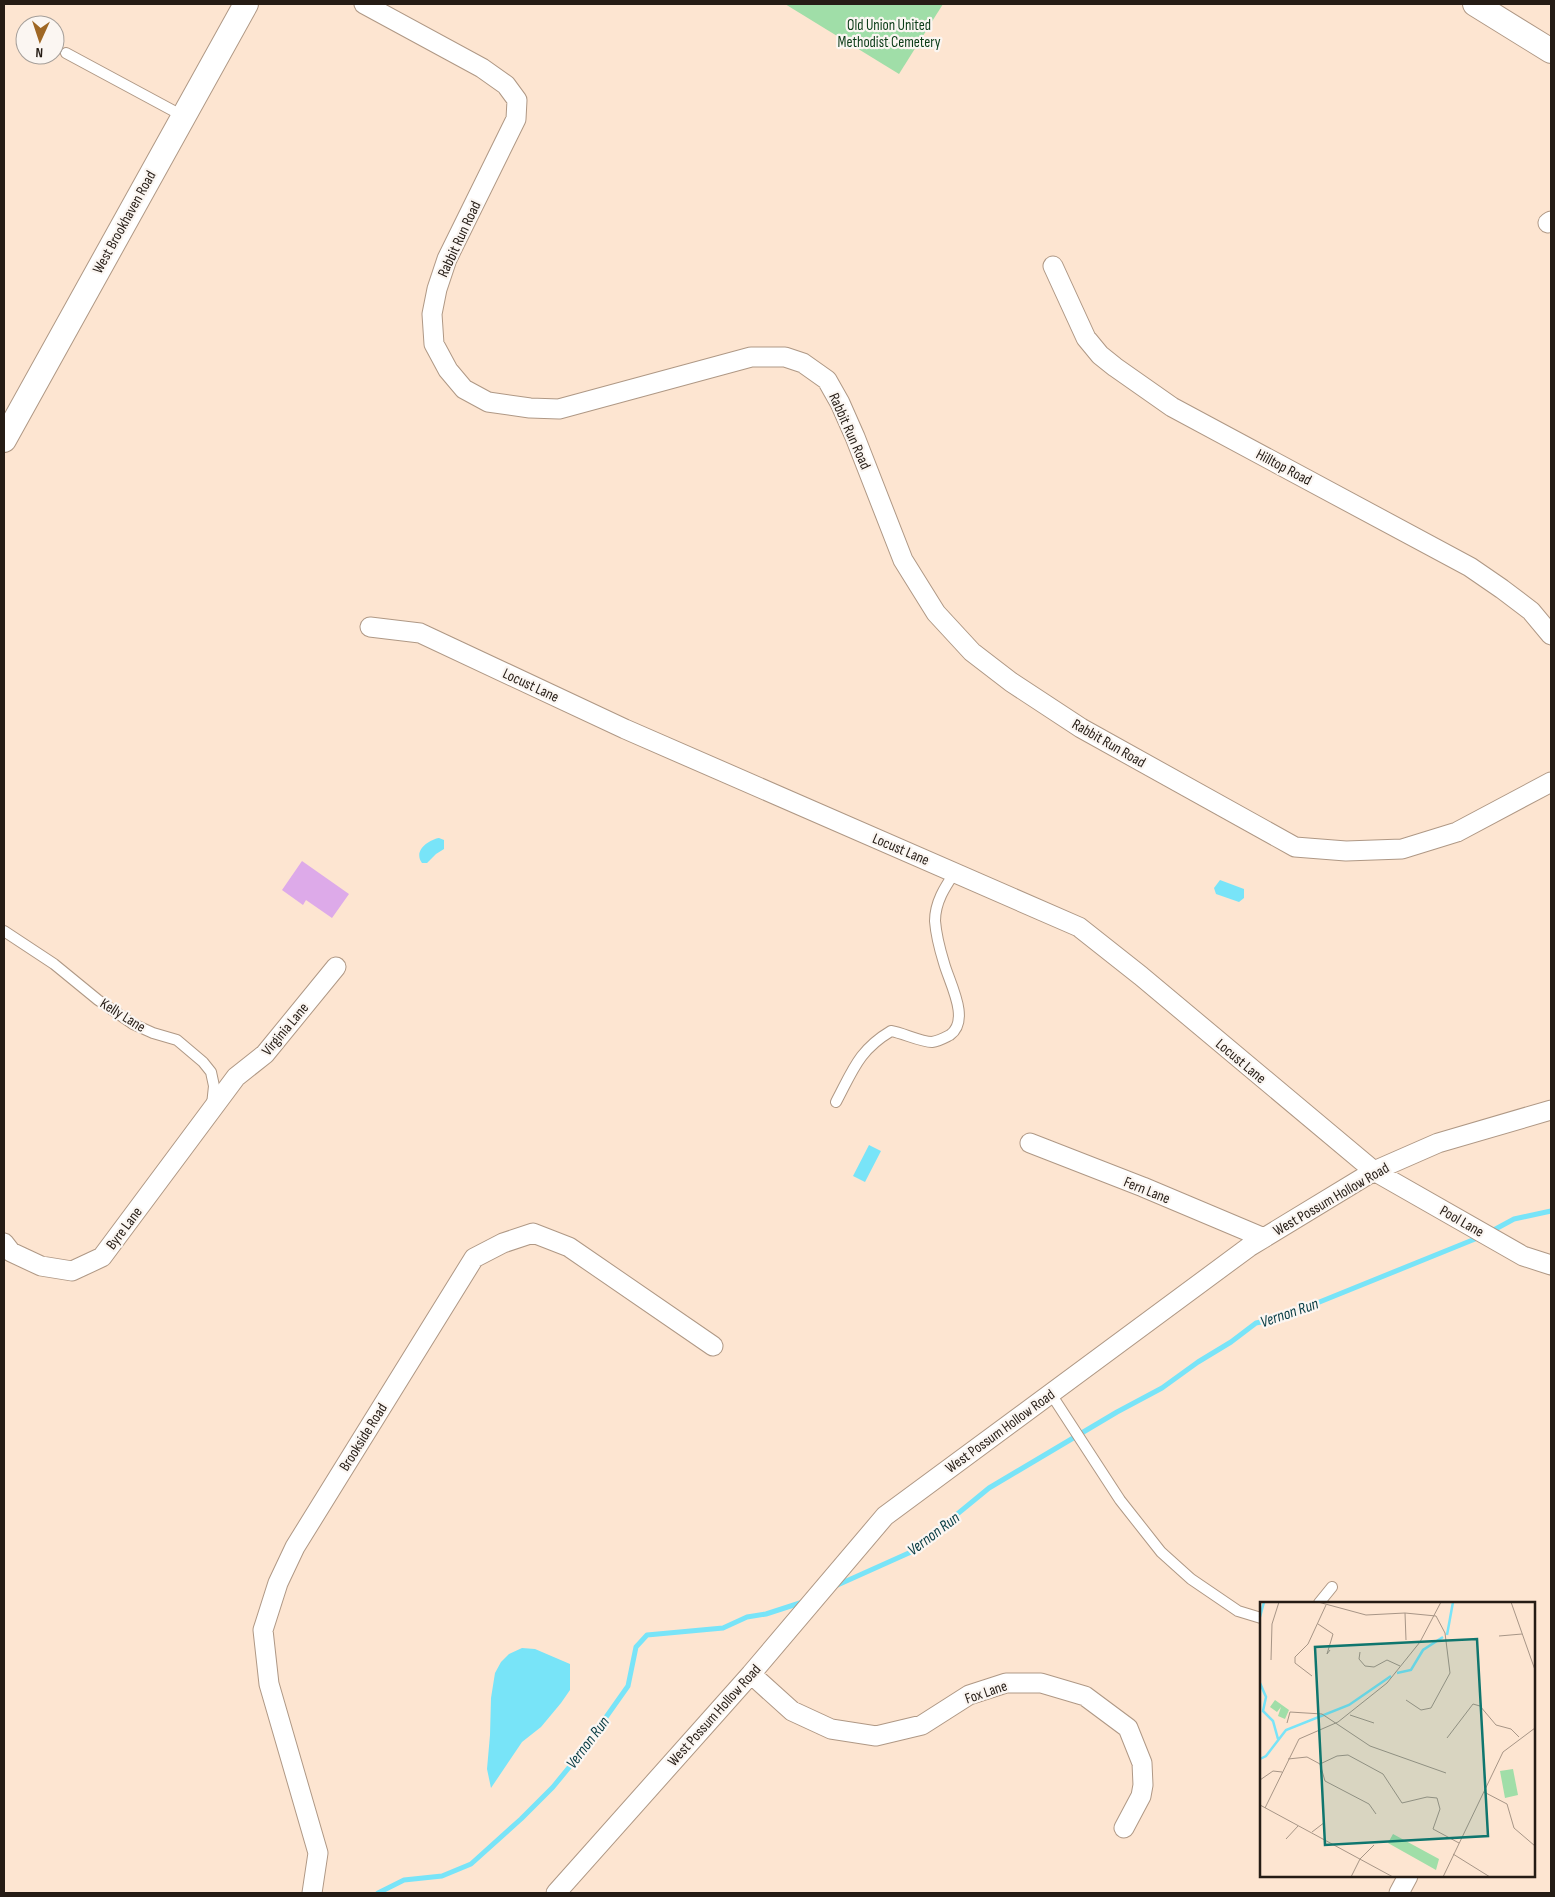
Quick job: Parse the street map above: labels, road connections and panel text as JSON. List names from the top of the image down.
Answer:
{
  "streets": {
    "street": [
      "West Brookhaven Road",
      "Rabbit Run Road",
      "Hilltop Road",
      "Locust Lane",
      "Virginia Lane",
      "Fern Lane",
      "West Possum Hollow Road",
      "Pool Lane",
      "Byre Lane",
      "Brookside Road",
      "Fox Lane"
    ],
    "lane": ["Kelly Lane"]
  },
  "crossings": [
    ["Locust Lane", "West Possum Hollow Road"],
    ["Locust Lane", "Pool Lane"],
    ["Kelly Lane", "Virginia Lane"],
    ["Kelly Lane", "Byre Lane"],
    ["Virginia Lane", "Byre Lane"],
    ["Fern Lane", "West Possum Hollow Road"],
    ["West Possum Hollow Road", "Pool Lane"],
    ["West Possum Hollow Road", "Fox Lane"]
  ],
  "water": ["Vernon Run"],
  "parks": ["Old Union United Methodist Cemetery"],
  "north": "bottom"
}
